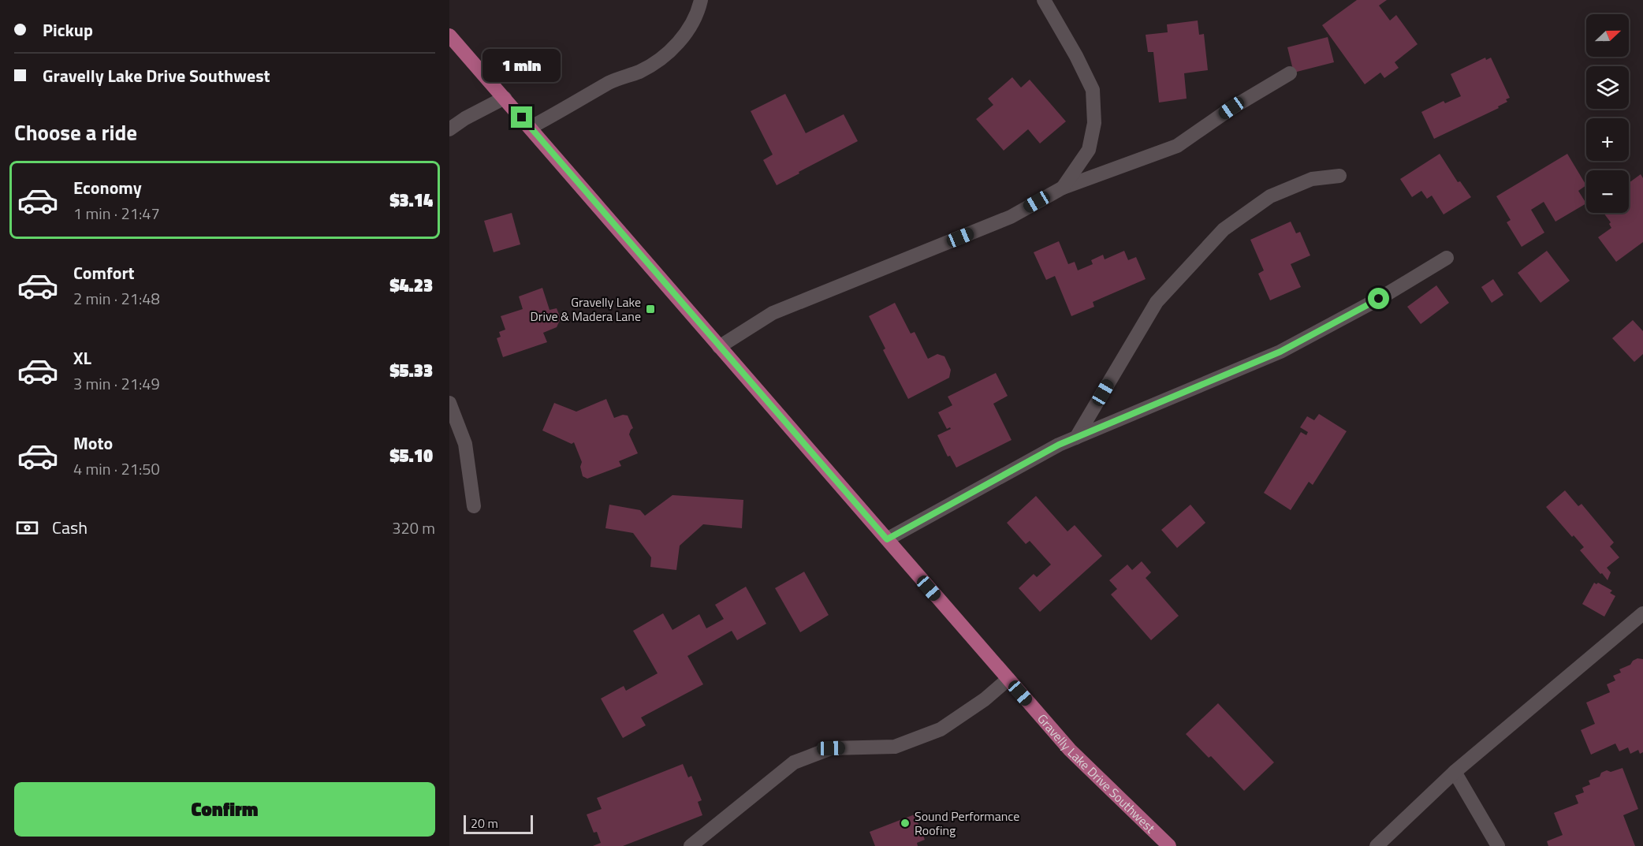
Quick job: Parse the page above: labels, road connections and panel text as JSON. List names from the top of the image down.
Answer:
{
  "streets": {
    "main road": ["Gravelly Lake Drive Southwest"]
  },
  "places": {
    "transit": ["Gravelly Lake Drive & Madera Lane"],
    "other": ["Sound Performance Roofing"]
  },
  "scale_bar": "20 m",
  "north": "right",
  "page": {
    "banner": ["Pickup", "Gravelly Lake Drive Southwest"],
    "map_buttons": ["+", "−"],
    "bubble": "1 min",
    "heading": "Choose a ride",
    "list": [
      {
        "name": "Economy",
        "note": "1 min · 21:47",
        "value": "$3.14"
      },
      {
        "name": "Comfort",
        "note": "2 min · 21:48",
        "value": "$4.23"
      },
      {
        "name": "XL",
        "note": "3 min · 21:49",
        "value": "$5.33"
      },
      {
        "name": "Moto",
        "note": "4 min · 21:50",
        "value": "$5.10"
      }
    ],
    "pay": ["Cash", "320 m"],
    "buttons": "Confirm",
    "scale": "20 m"
  }
}
